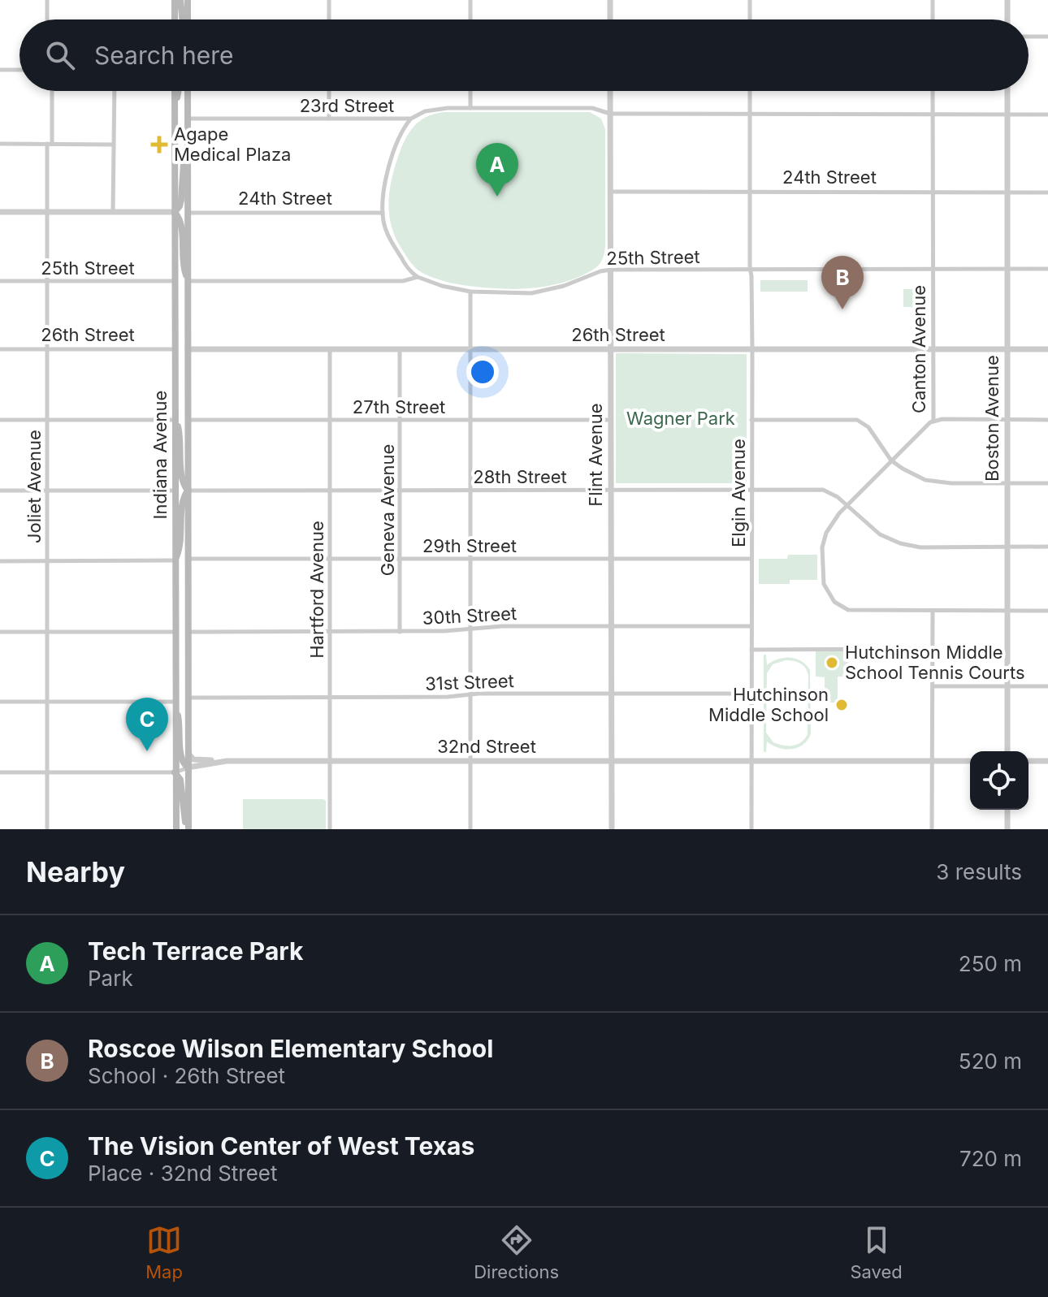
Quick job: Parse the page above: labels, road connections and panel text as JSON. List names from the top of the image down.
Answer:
{
  "streets": {
    "main road": ["Indiana Avenue"],
    "street": [
      "23rd Street",
      "24th Street",
      "25th Street",
      "26th Street",
      "Canton Avenue",
      "27th Street",
      "Boston Avenue",
      "Flint Avenue",
      "28th Street",
      "Joliet Avenue",
      "Elgin Avenue",
      "Geneva Avenue",
      "29th Street",
      "Hartford Avenue",
      "30th Street",
      "31st Street",
      "32nd Street"
    ]
  },
  "crossings": [
    ["23rd Street", "Canton Avenue"],
    ["23rd Street", "Boston Avenue"],
    ["23rd Street", "Indiana Avenue"],
    ["23rd Street", "Flint Avenue"],
    ["23rd Street", "Elgin Avenue"],
    ["24th Street", "Canton Avenue"],
    ["24th Street", "Boston Avenue"],
    ["24th Street", "Indiana Avenue"],
    ["24th Street", "Flint Avenue"],
    ["24th Street", "Elgin Avenue"],
    ["25th Street", "Canton Avenue"],
    ["25th Street", "Boston Avenue"],
    ["25th Street", "Indiana Avenue"],
    ["25th Street", "Flint Avenue"],
    ["25th Street", "Joliet Avenue"],
    ["25th Street", "Elgin Avenue"],
    ["26th Street", "Canton Avenue"],
    ["26th Street", "Boston Avenue"],
    ["26th Street", "Indiana Avenue"],
    ["26th Street", "Flint Avenue"],
    ["26th Street", "Joliet Avenue"],
    ["26th Street", "Elgin Avenue"],
    ["26th Street", "Geneva Avenue"],
    ["26th Street", "Hartford Avenue"],
    ["Canton Avenue", "28th Street"],
    ["27th Street", "Indiana Avenue"],
    ["27th Street", "Flint Avenue"],
    ["27th Street", "Geneva Avenue"],
    ["27th Street", "Hartford Avenue"],
    ["Indiana Avenue", "28th Street"],
    ["Indiana Avenue", "29th Street"],
    ["Indiana Avenue", "30th Street"],
    ["Indiana Avenue", "31st Street"],
    ["Indiana Avenue", "32nd Street"],
    ["Flint Avenue", "28th Street"],
    ["Flint Avenue", "29th Street"],
    ["Flint Avenue", "30th Street"],
    ["Flint Avenue", "31st Street"],
    ["Flint Avenue", "32nd Street"],
    ["28th Street", "Elgin Avenue"],
    ["28th Street", "Geneva Avenue"],
    ["28th Street", "Hartford Avenue"],
    ["Joliet Avenue", "32nd Street"],
    ["Elgin Avenue", "29th Street"],
    ["Elgin Avenue", "30th Street"],
    ["Elgin Avenue", "31st Street"],
    ["Elgin Avenue", "32nd Street"],
    ["Geneva Avenue", "29th Street"],
    ["Geneva Avenue", "30th Street"],
    ["29th Street", "Hartford Avenue"],
    ["Hartford Avenue", "30th Street"],
    ["Hartford Avenue", "31st Street"],
    ["Hartford Avenue", "32nd Street"]
  ],
  "parks": ["Wagner Park"],
  "places": {
    "health": ["Agape Medical Plaza"],
    "other": ["Hutchinson Middle School Tennis Courts", "Hutchinson Middle School"]
  },
  "page": {
    "search": "Search here",
    "pins": ["A", "B", "C"],
    "heading": ["Nearby", "3 results"],
    "list": [
      {
        "mark": "A",
        "name": "Tech Terrace Park",
        "note": "Park",
        "value": "250 m"
      },
      {
        "mark": "B",
        "name": "Roscoe Wilson Elementary School",
        "note": "School · 26th Street",
        "value": "520 m"
      },
      {
        "mark": "C",
        "name": "The Vision Center of West Texas",
        "note": "Place · 32nd Street",
        "value": "720 m"
      }
    ],
    "nav": ["Map", "Directions", "Saved"]
  }
}
